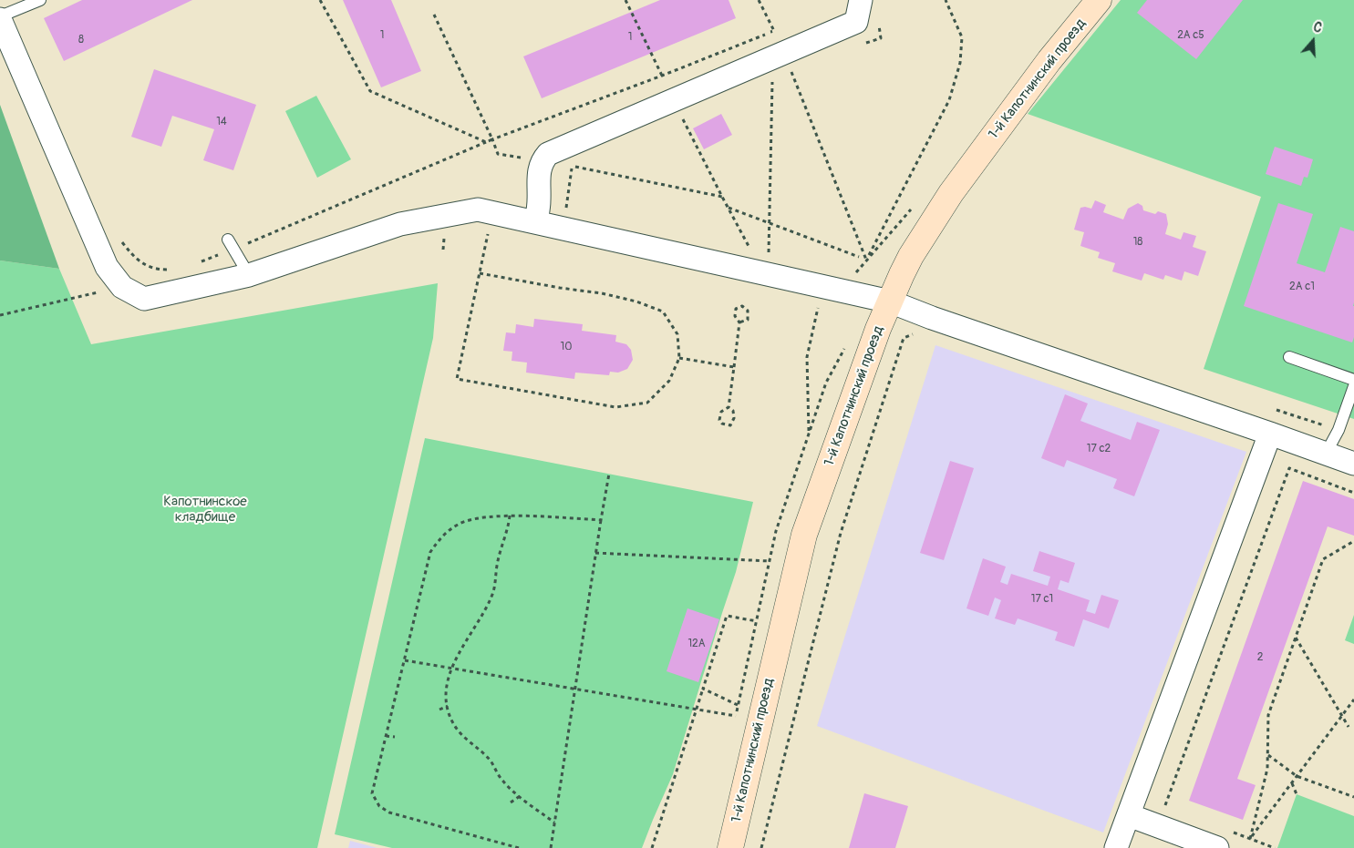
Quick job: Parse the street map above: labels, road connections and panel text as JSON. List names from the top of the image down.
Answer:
{
  "streets": {
    "street": ["1-й Капотнинский проезд"]
  },
  "parks": ["Капотнинское кладбище"],
  "house_numbers": [
    "1",
    "2А с5",
    "1",
    "8",
    "14",
    "18",
    "2А с1",
    "10",
    "17 с2",
    "17 с1",
    "12А",
    "2"
  ],
  "north": "top"
}
